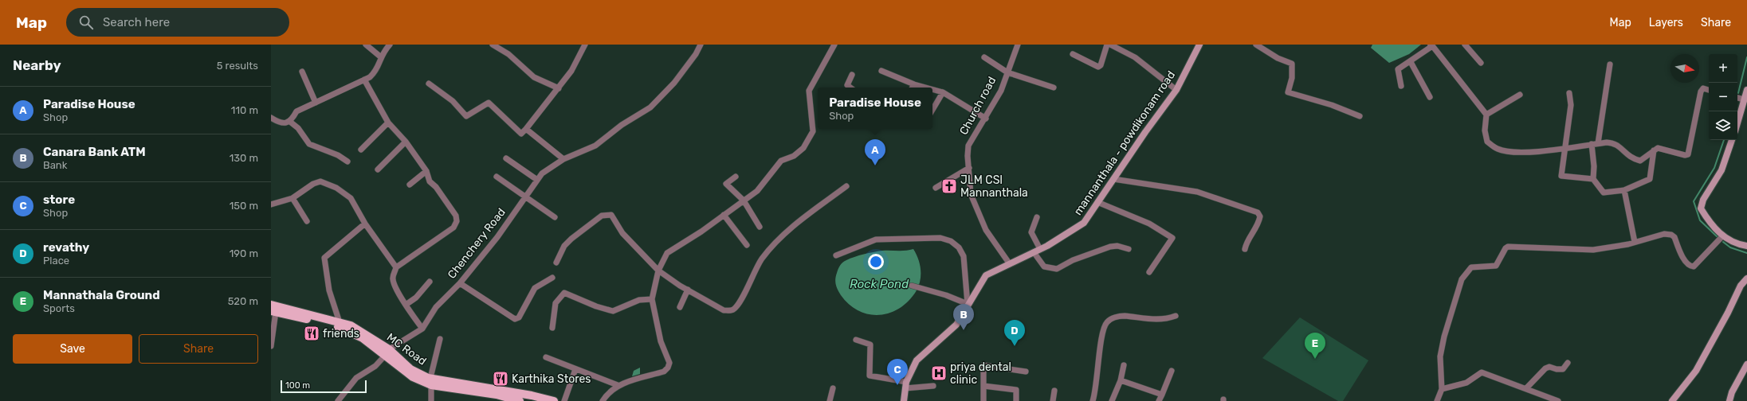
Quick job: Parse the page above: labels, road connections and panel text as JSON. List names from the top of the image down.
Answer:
{
  "streets": {
    "main road": ["mannanthala - powdikonam road", "MC Road"],
    "street": ["Church road", "Chenchery Road"]
  },
  "crossings": [
    ["Church road", "mannanthala - powdikonam road"],
    ["Chenchery Road", "MC Road"]
  ],
  "water": ["Rock Pond"],
  "places": {
    "church": ["JLM CSI Mannanthala"],
    "restaurant": ["friends", "Karthika Stores"],
    "hospital": ["priya dental clinic"]
  },
  "scale_bar": "100 m",
  "north": "right",
  "page": {
    "header": "Map",
    "search": "Search here",
    "nav": ["Map", "Layers", "Share"],
    "heading": ["Nearby", "5 results"],
    "map_buttons": ["+", "−"],
    "list": [
      {
        "mark": "A",
        "name": "Paradise House",
        "note": "Shop",
        "value": "110 m"
      },
      {
        "mark": "B",
        "name": "Canara Bank ATM",
        "note": "Bank",
        "value": "130 m"
      },
      {
        "mark": "C",
        "name": "store",
        "note": "Shop",
        "value": "150 m"
      },
      {
        "mark": "D",
        "name": "revathy",
        "note": "Place",
        "value": "190 m"
      },
      {
        "mark": "E",
        "name": "Mannathala Ground",
        "note": "Sports",
        "value": "520 m"
      }
    ],
    "popup": ["Paradise House", "Shop"],
    "pins": [
      "A",
      "B",
      "D",
      "E",
      "C"
    ],
    "buttons": ["Save", "Share"],
    "scale": "100 m"
  }
}
